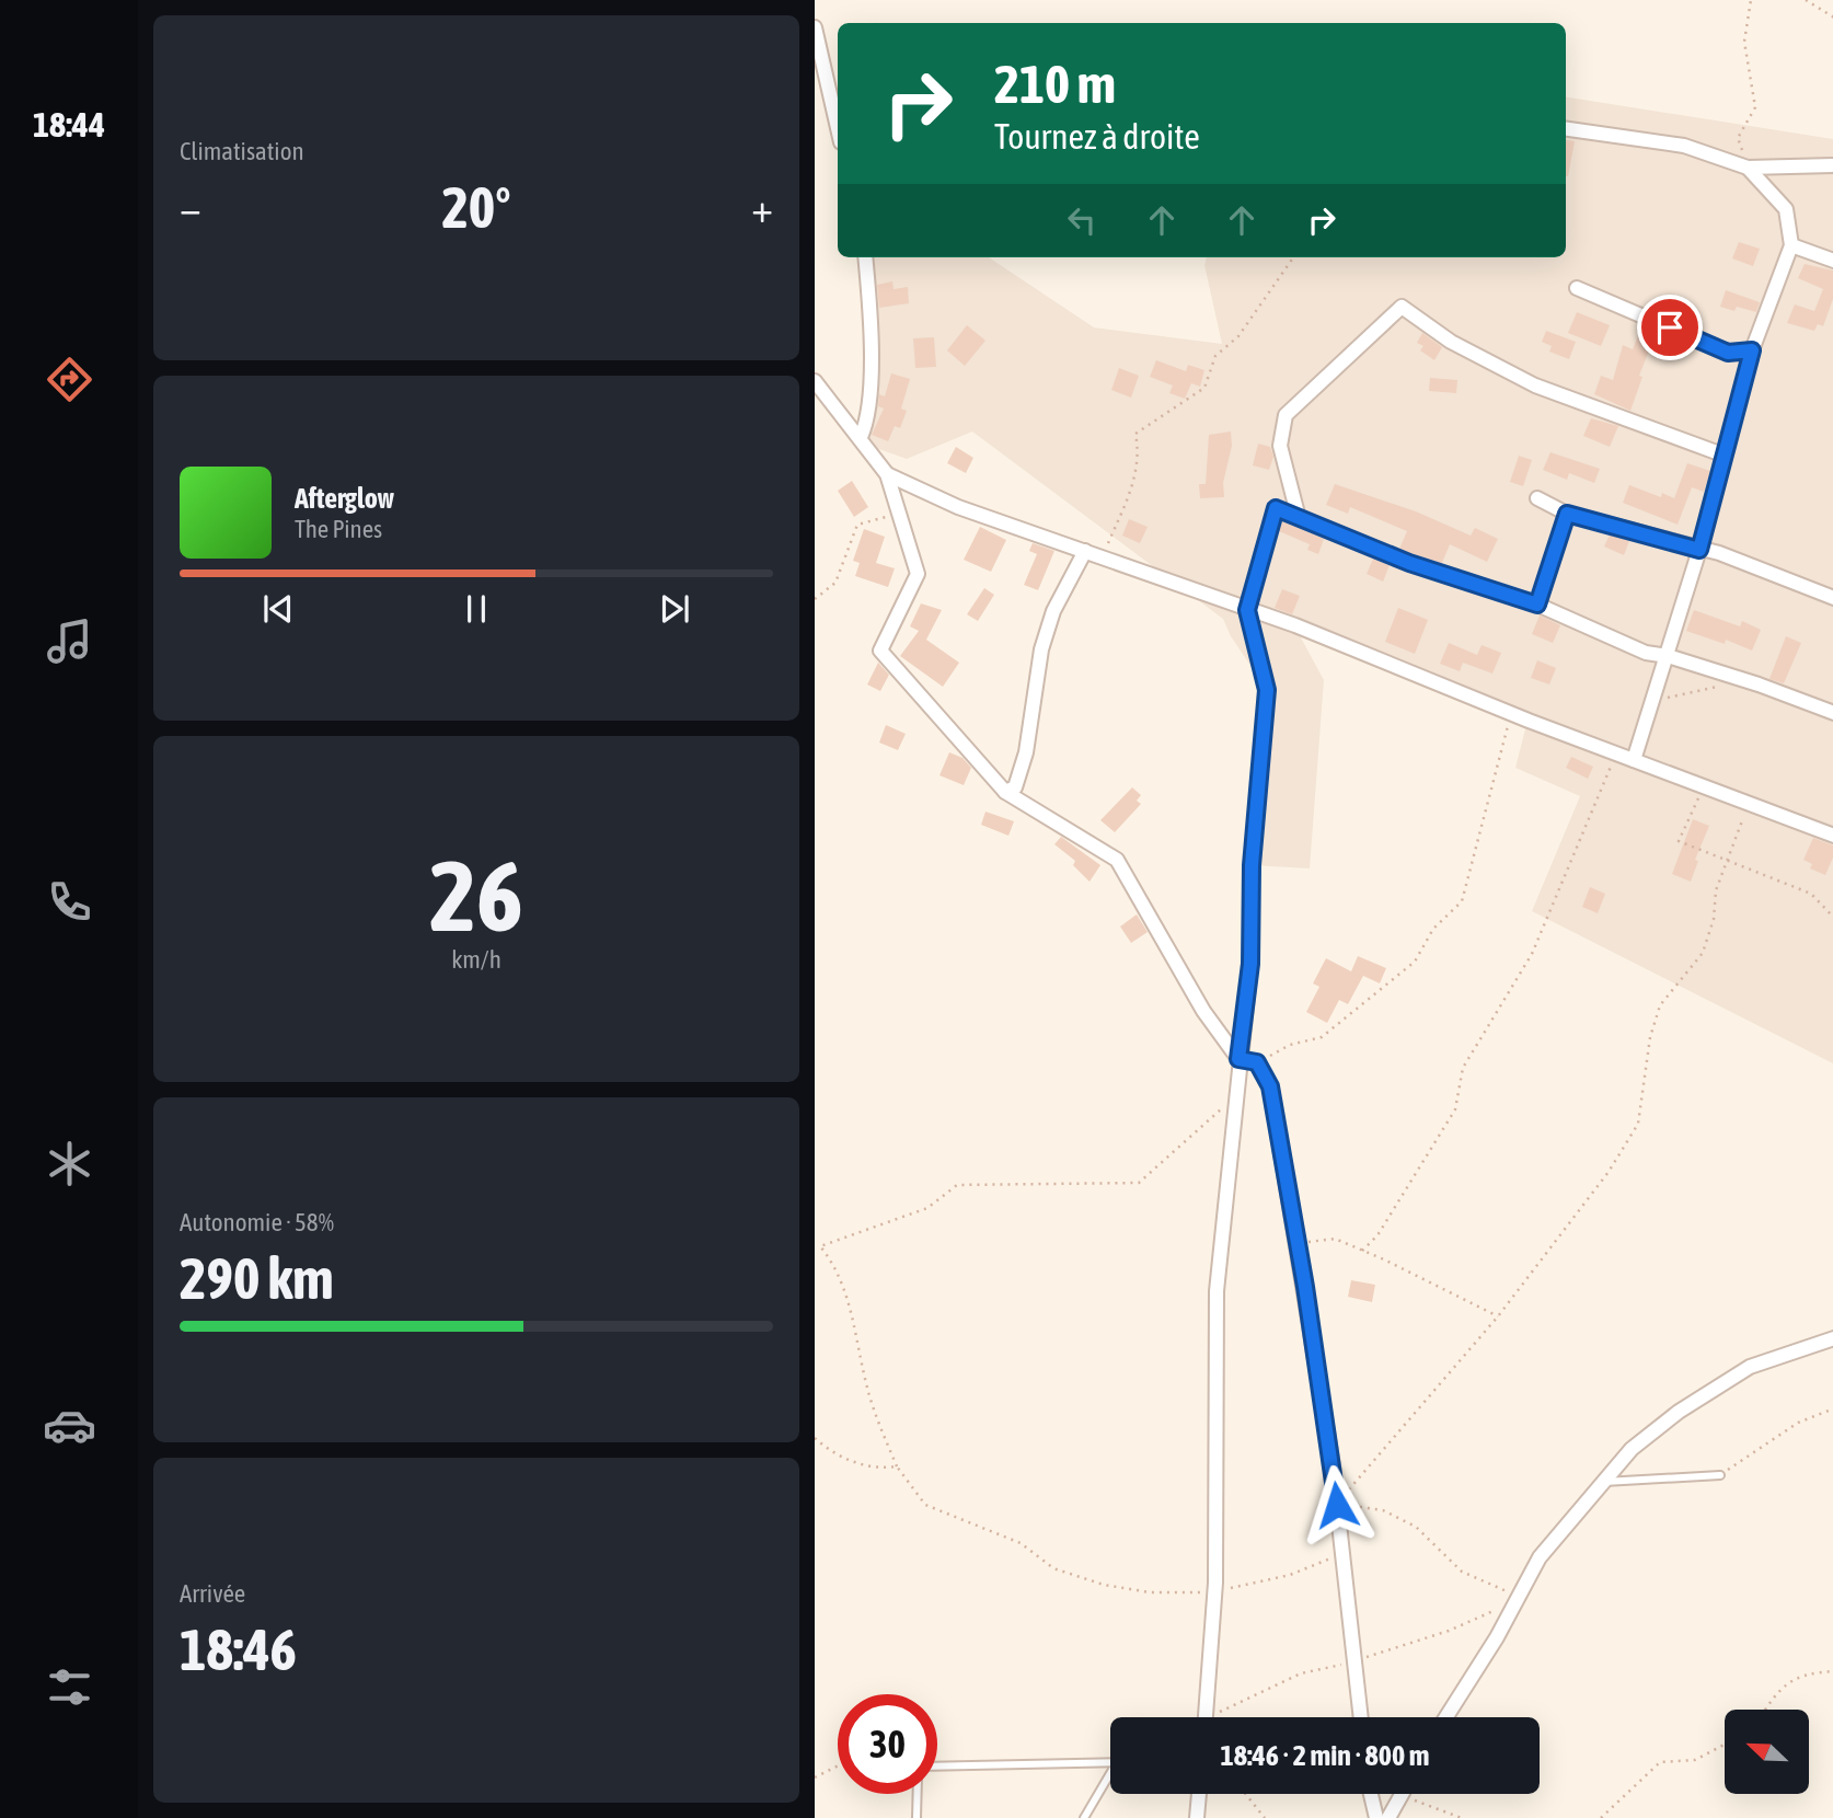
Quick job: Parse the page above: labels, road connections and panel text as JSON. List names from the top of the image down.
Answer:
{
  "north": "top left",
  "page": {
    "tabs": "18:44",
    "tile": [
      "Climatisation",
      ["26", "km/h"],
      ["Autonomie · 58%", "290 km"],
      ["Arrivée", "18:46"]
    ],
    "turn": ["210 m", "Tournez à droite"],
    "heat": ["−", "20°", "+"],
    "song": ["Afterglow", "The Pines"],
    "limit": "30",
    "trip": "18:46 · 2 min · 800 m"
  }
}
